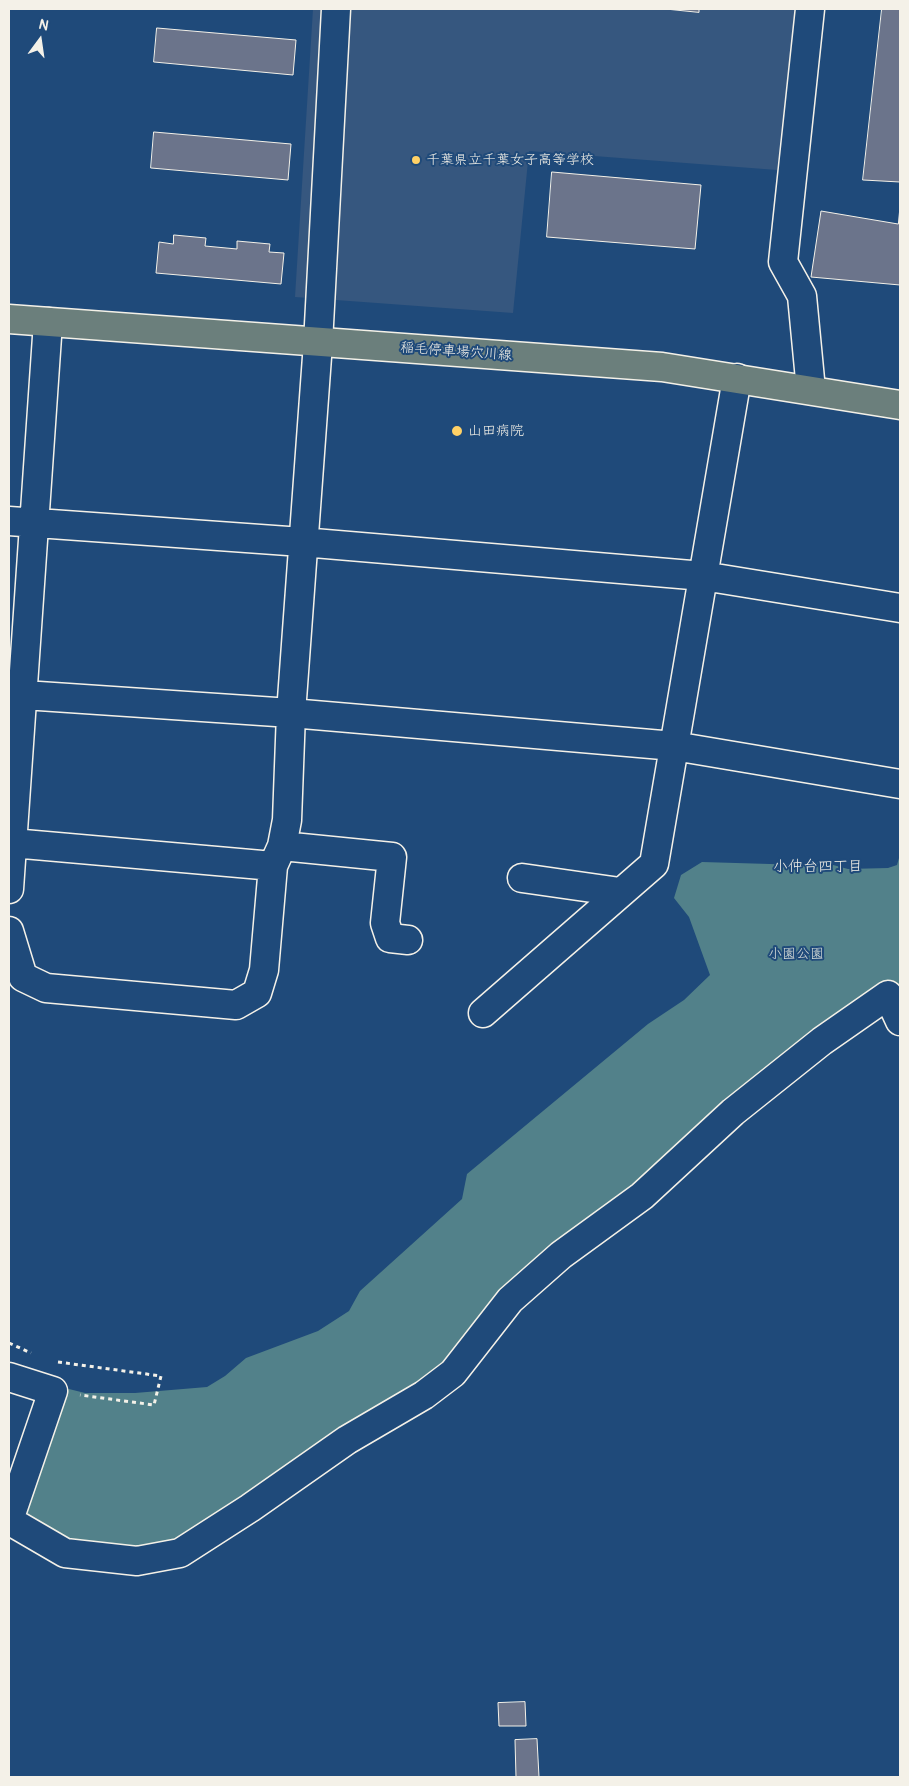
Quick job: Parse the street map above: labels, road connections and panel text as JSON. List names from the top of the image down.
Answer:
{
  "streets": {
    "main road": ["稲毛停車場穴川線"]
  },
  "districts": ["小仲台四丁目"],
  "parks": ["小園公園"],
  "places": ["千葉県立千葉女子高等学校", "山田病院"],
  "north": "top"
}
